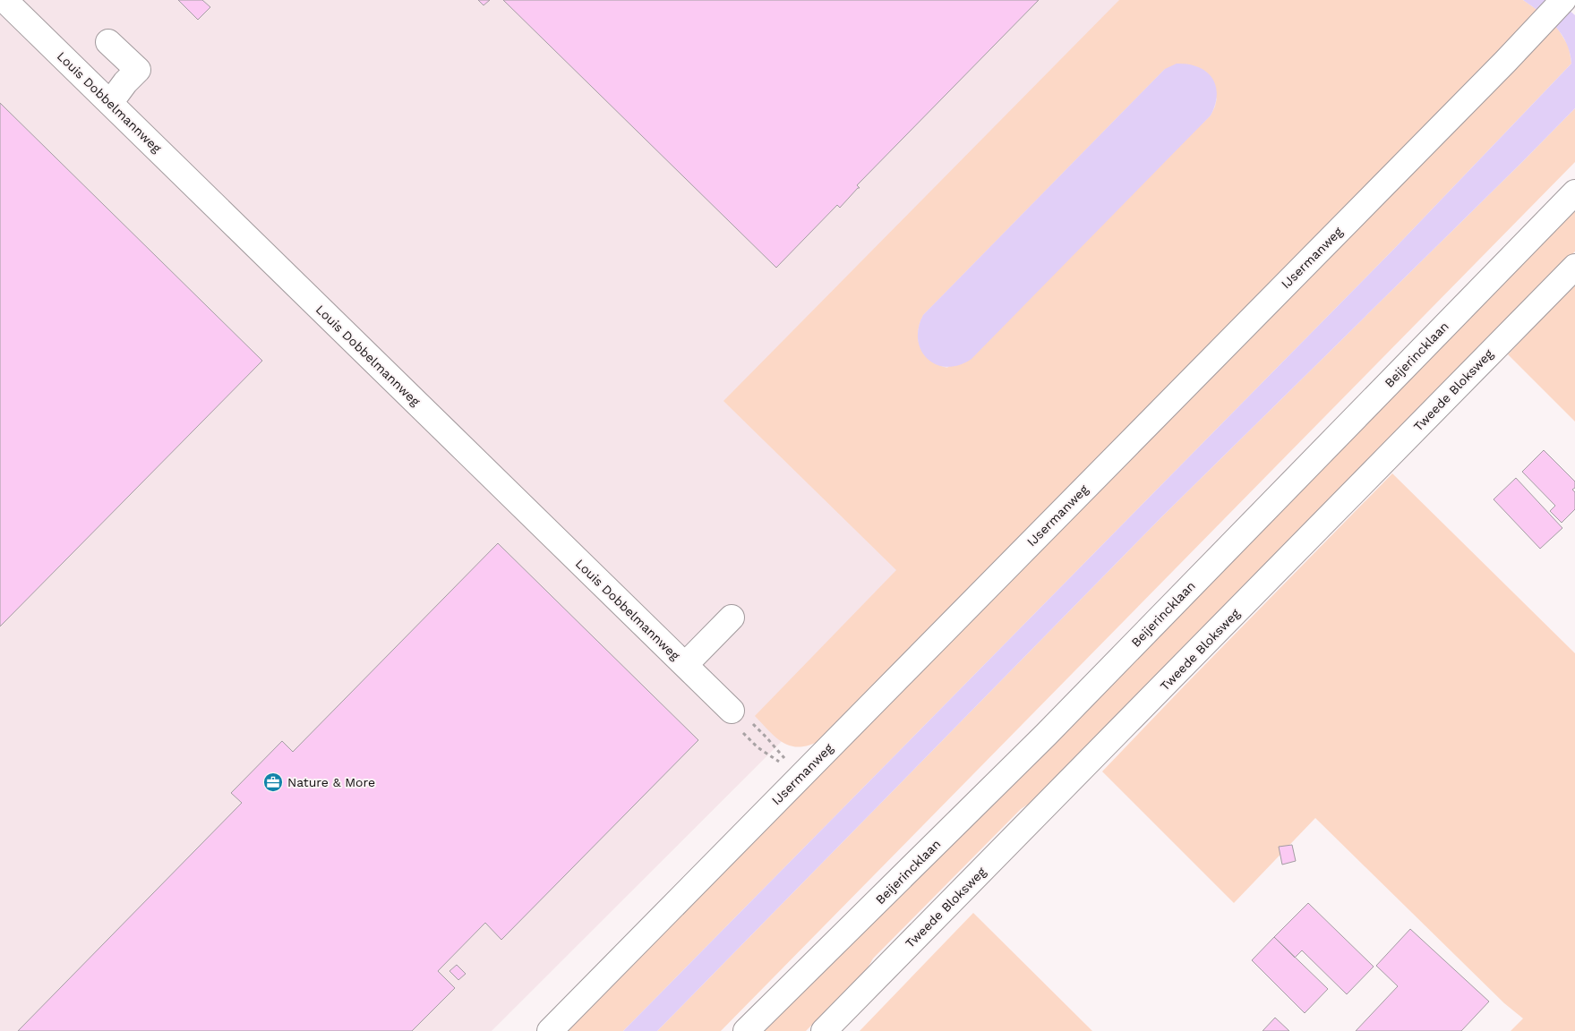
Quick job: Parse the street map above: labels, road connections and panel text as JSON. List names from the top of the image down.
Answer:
{
  "streets": {
    "street": [
      "Louis Dobbelmannweg",
      "IJsermanweg",
      "Beijerincklaan",
      "Tweede Bloksweg"
    ]
  },
  "places": {
    "office": ["Nature & More"]
  }
}
